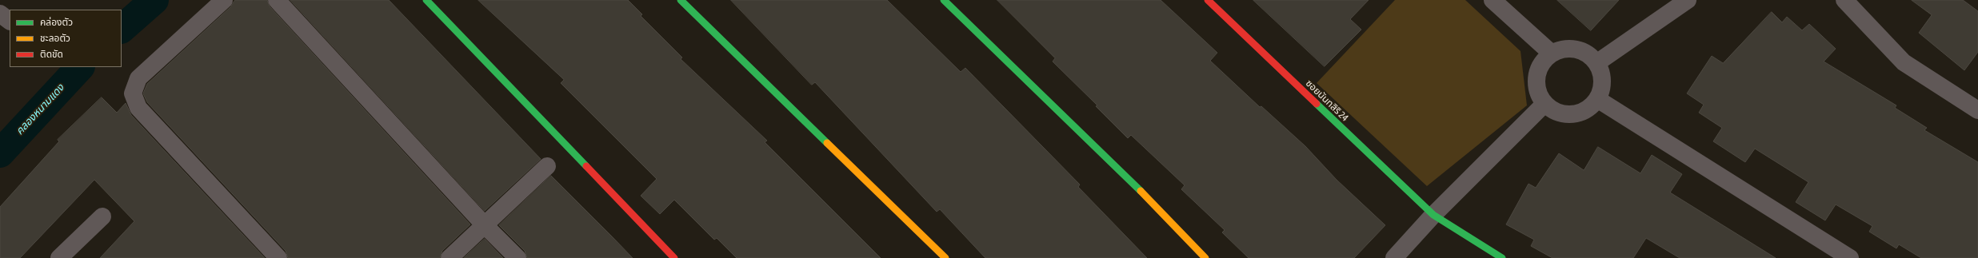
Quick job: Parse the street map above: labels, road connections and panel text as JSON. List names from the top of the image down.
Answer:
{
  "streets": {
    "street": ["ซอยนันทสิริ 24"]
  },
  "water": ["คลองหนามแดง"],
  "legend": ["คล่องตัว", "ชะลอตัว", "ติดขัด"]
}
